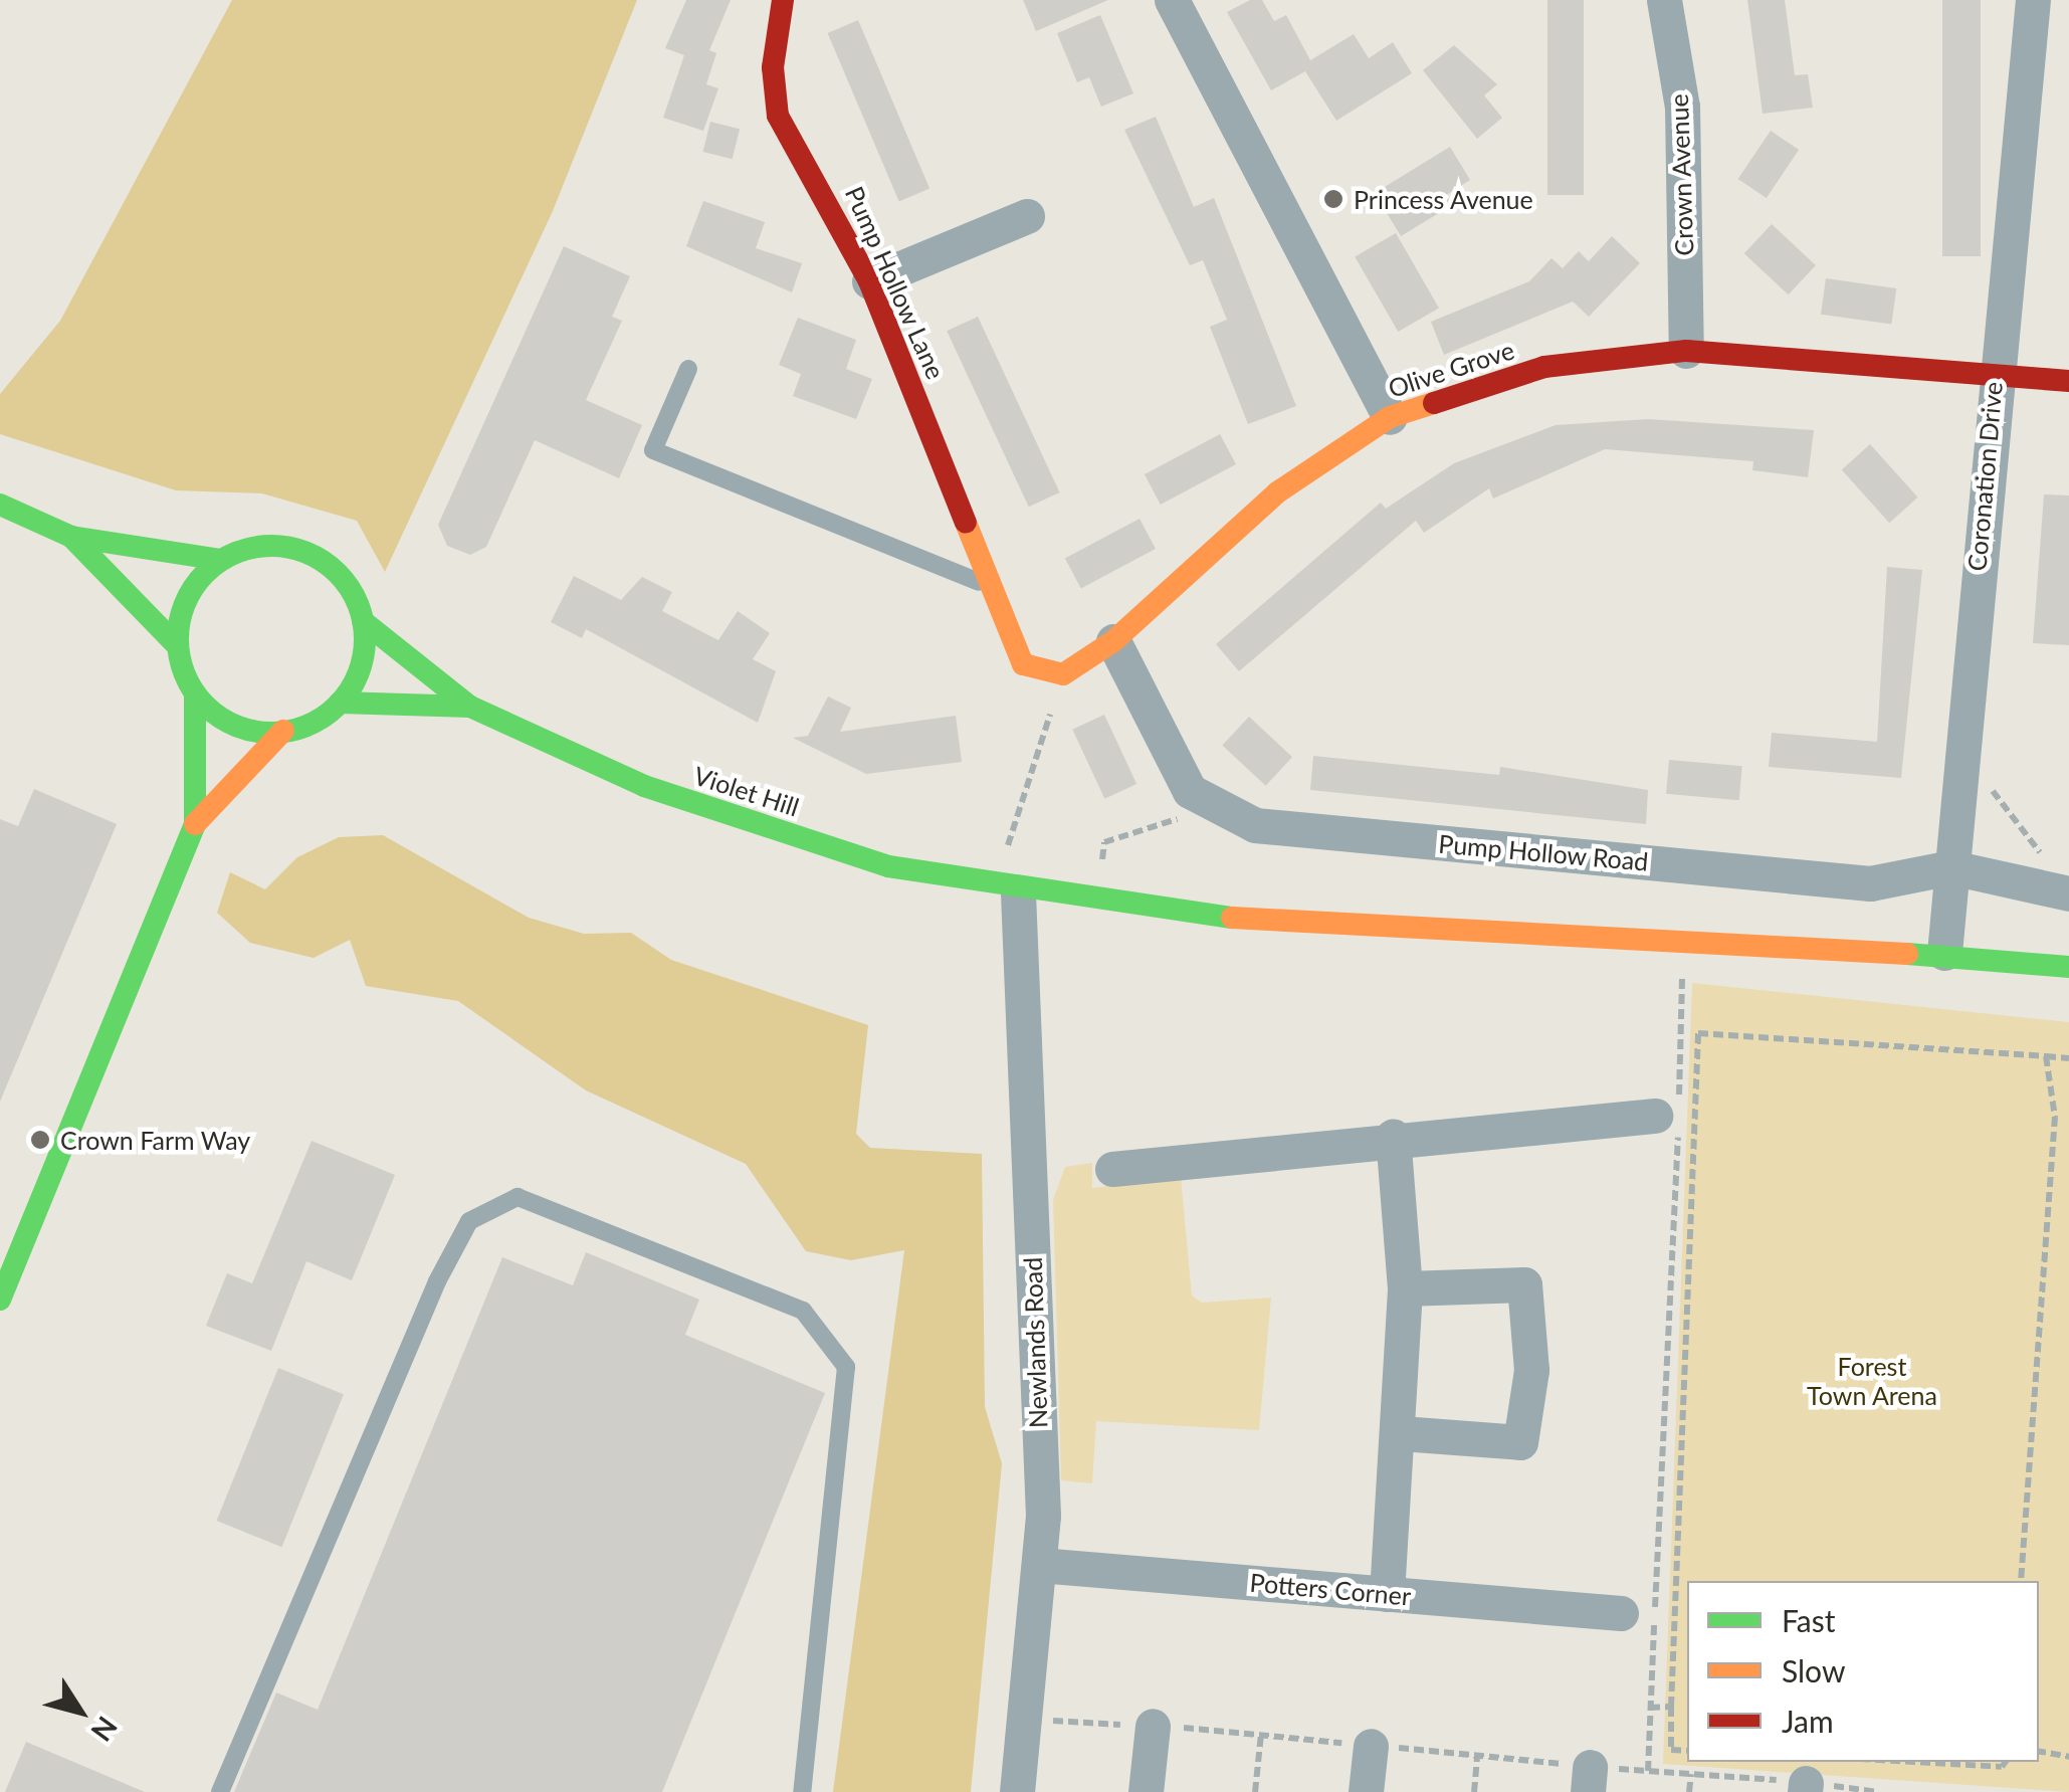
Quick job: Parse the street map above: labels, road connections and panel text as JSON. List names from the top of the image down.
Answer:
{
  "streets": {
    "main road": ["Pump Hollow Lane", "Olive Grove", "Violet Hill"],
    "street": [
      "Crown Avenue",
      "Coronation Drive",
      "Pump Hollow Road",
      "Newlands Road",
      "Potters Corner"
    ]
  },
  "crossings": [
    ["Crown Avenue", "Olive Grove"],
    ["Olive Grove", "Coronation Drive"],
    ["Olive Grove", "Pump Hollow Road"],
    ["Coronation Drive", "Pump Hollow Road"],
    ["Violet Hill", "Newlands Road"],
    ["Newlands Road", "Potters Corner"]
  ],
  "parks": ["Forest Town Arena"],
  "places": ["Princess Avenue", "Crown Farm Way"],
  "legend": ["Fast", "Slow", "Jam"],
  "north": "bottom right"
}
